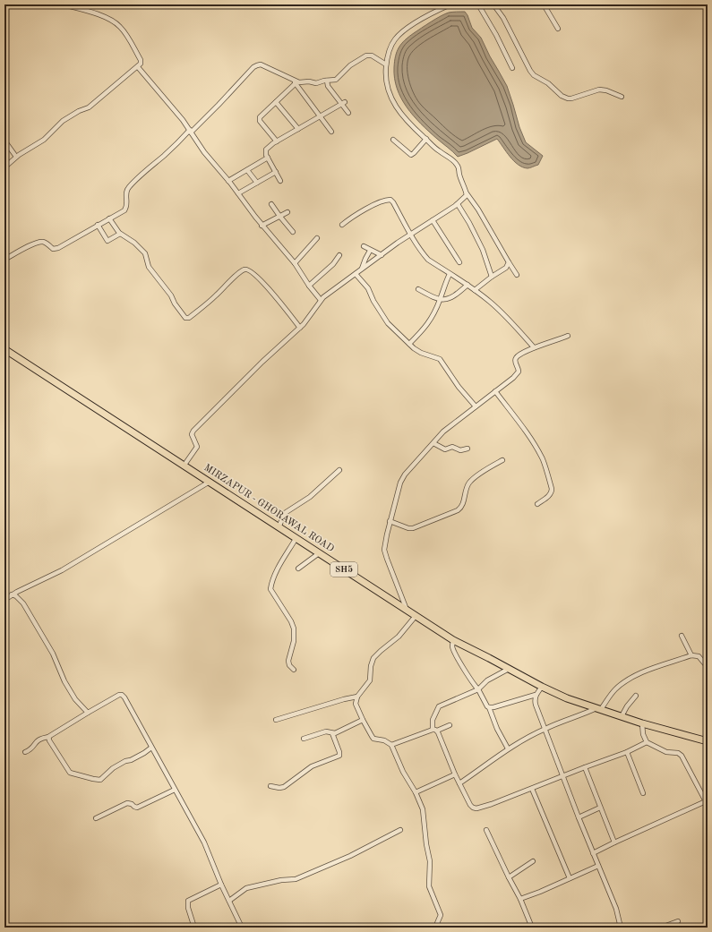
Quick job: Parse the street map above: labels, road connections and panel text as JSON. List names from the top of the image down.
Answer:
{
  "streets": {
    "main road": ["MIRZAPUR - GHORAWAL ROAD", "SH5"]
  }
}
